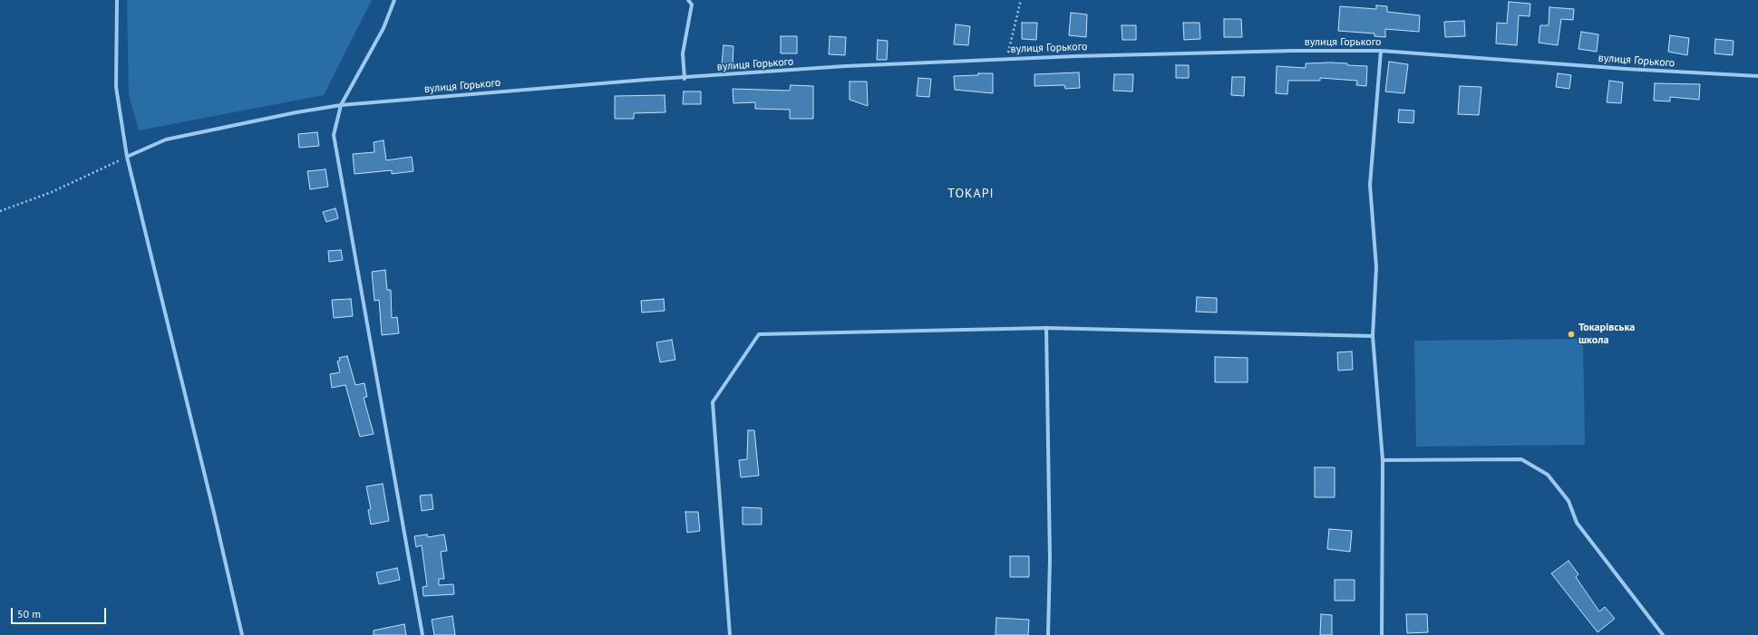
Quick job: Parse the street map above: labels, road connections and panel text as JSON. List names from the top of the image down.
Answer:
{
  "streets": {
    "street": ["вулиця Горького"]
  },
  "districts": ["ТОКАРІ"],
  "places": ["Токарівська школа"],
  "scale_bar": "50 m"
}
